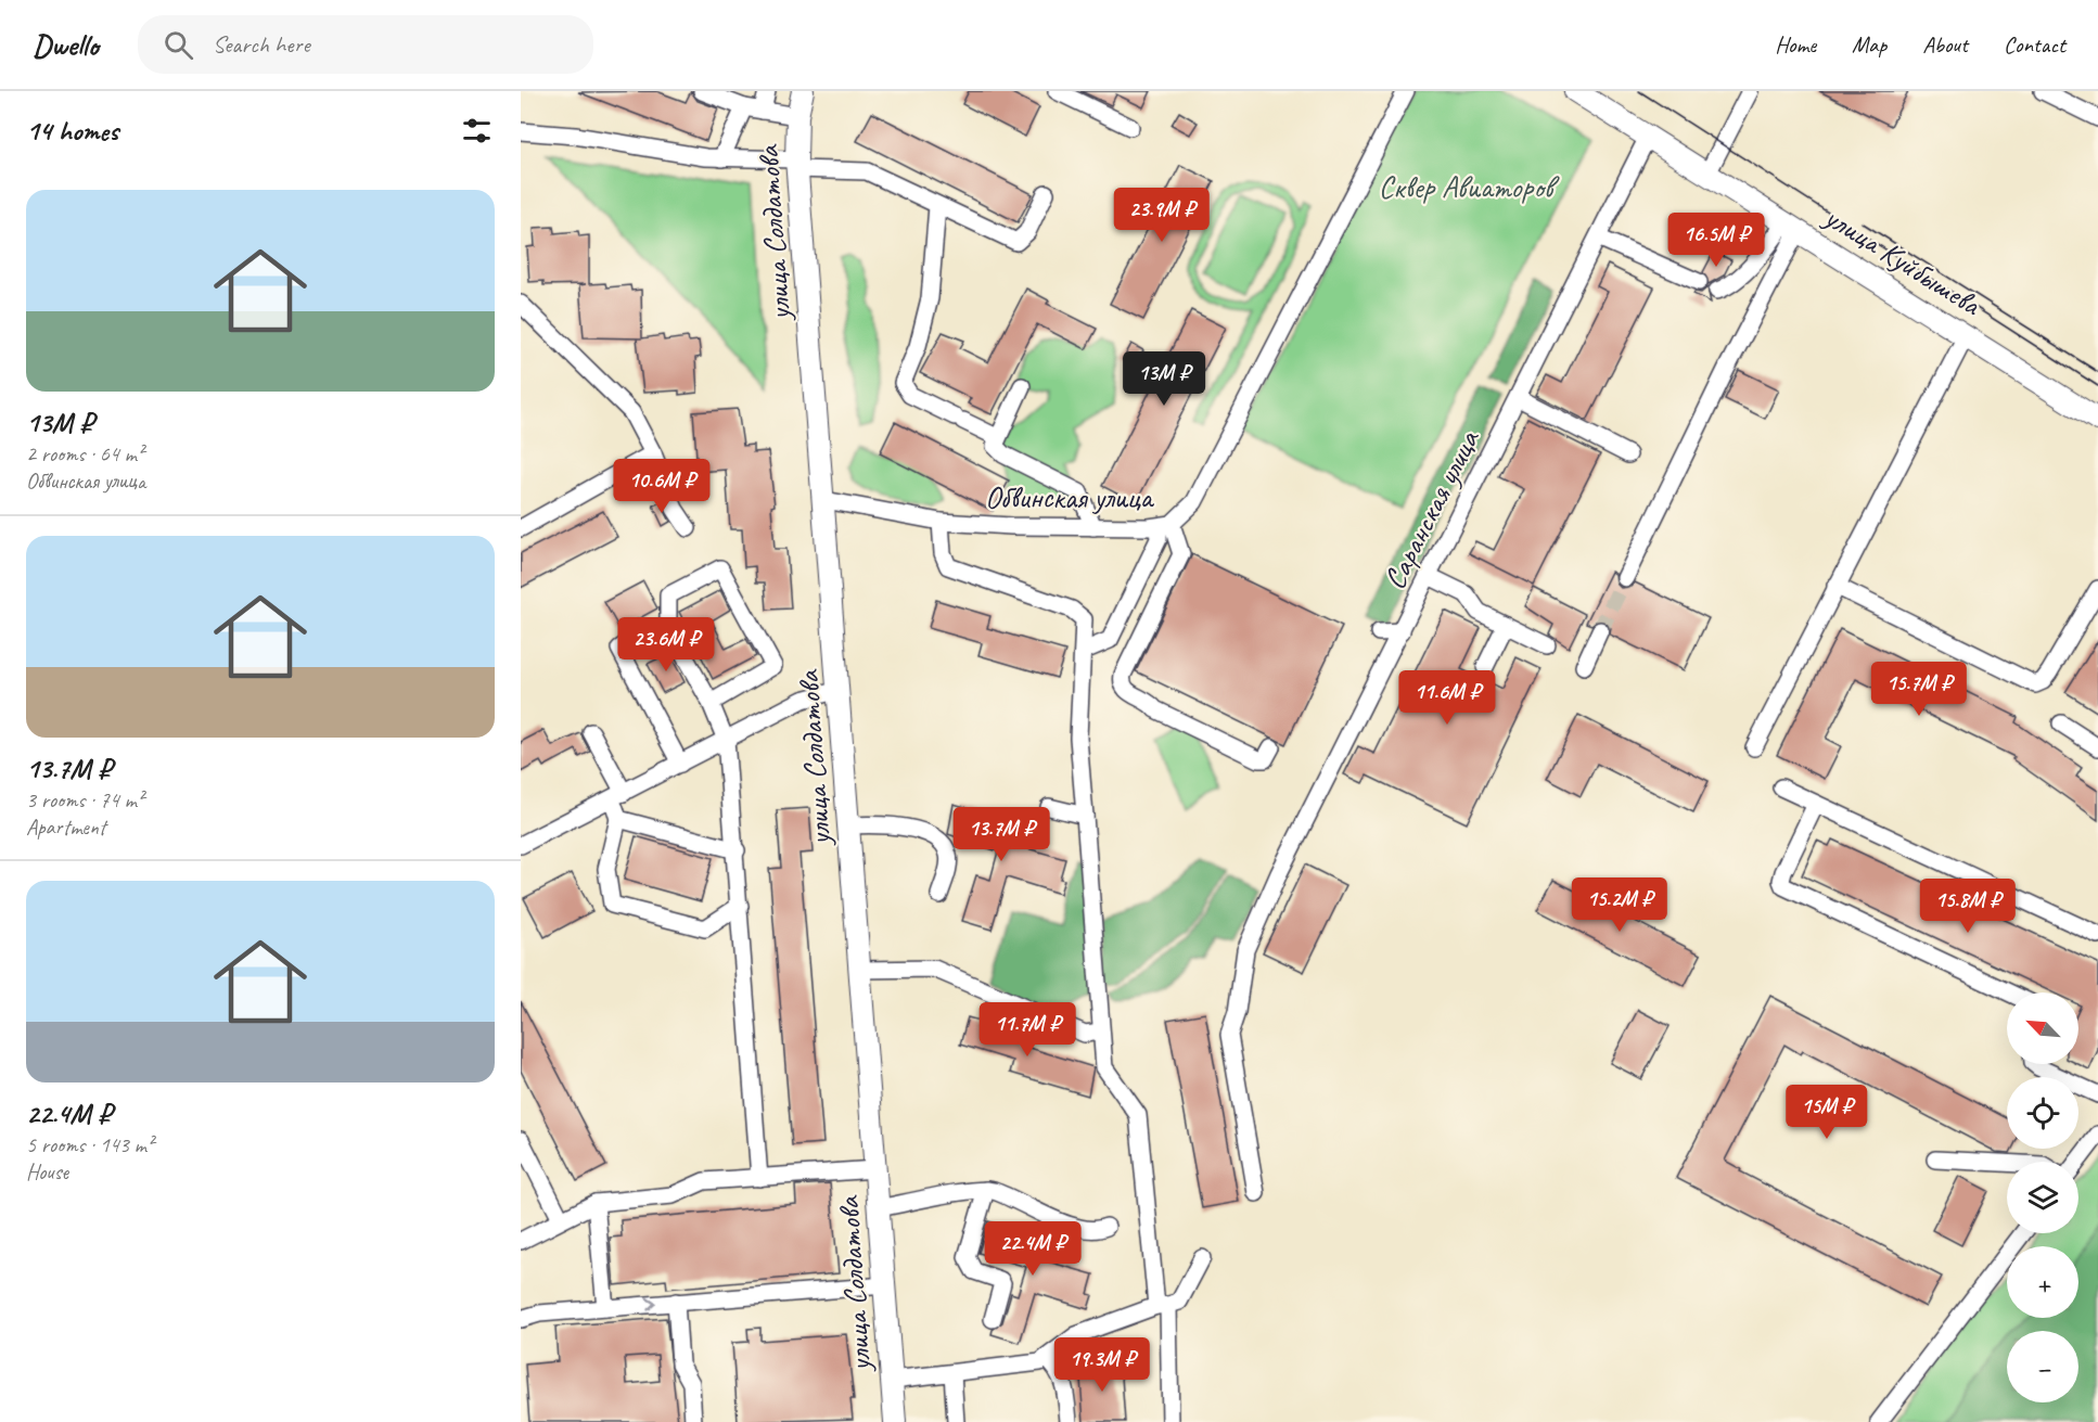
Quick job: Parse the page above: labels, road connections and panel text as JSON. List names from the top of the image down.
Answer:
{
  "streets": {
    "main road": ["улица Солдатова", "улица Куйбышева"],
    "street": ["Обвинская улица", "Саранская улица"]
  },
  "crossings": [
    ["улица Солдатова", "Обвинская улица"],
    ["улица Куйбышева", "Саранская улица"]
  ],
  "parks": ["Сквер Авиаторов"],
  "north": "top left",
  "page": {
    "header": "Dwello",
    "search": "Search here",
    "nav": [
      "Home",
      "Map",
      "About",
      "Contact"
    ],
    "heading": "14 homes",
    "list": [
      {
        "name": "13M ₽",
        "note": "2 rooms · 64 m² · Обвинская улица"
      },
      {
        "name": "13.7M ₽",
        "note": "3 rooms · 74 m² · Apartment"
      },
      {
        "name": "22.4M ₽",
        "note": "5 rooms · 143 m² · House"
      }
    ],
    "price": [
      "23.9M ₽",
      "16.5M ₽",
      "13M ₽",
      "10.6M ₽",
      "23.6M ₽",
      "15.7M ₽",
      "11.6M ₽",
      "13.7M ₽",
      "15.2M ₽",
      "15.8M ₽",
      "11.7M ₽",
      "15M ₽",
      "22.4M ₽",
      "19.3M ₽"
    ],
    "map_buttons": ["+", "−"]
  }
}
